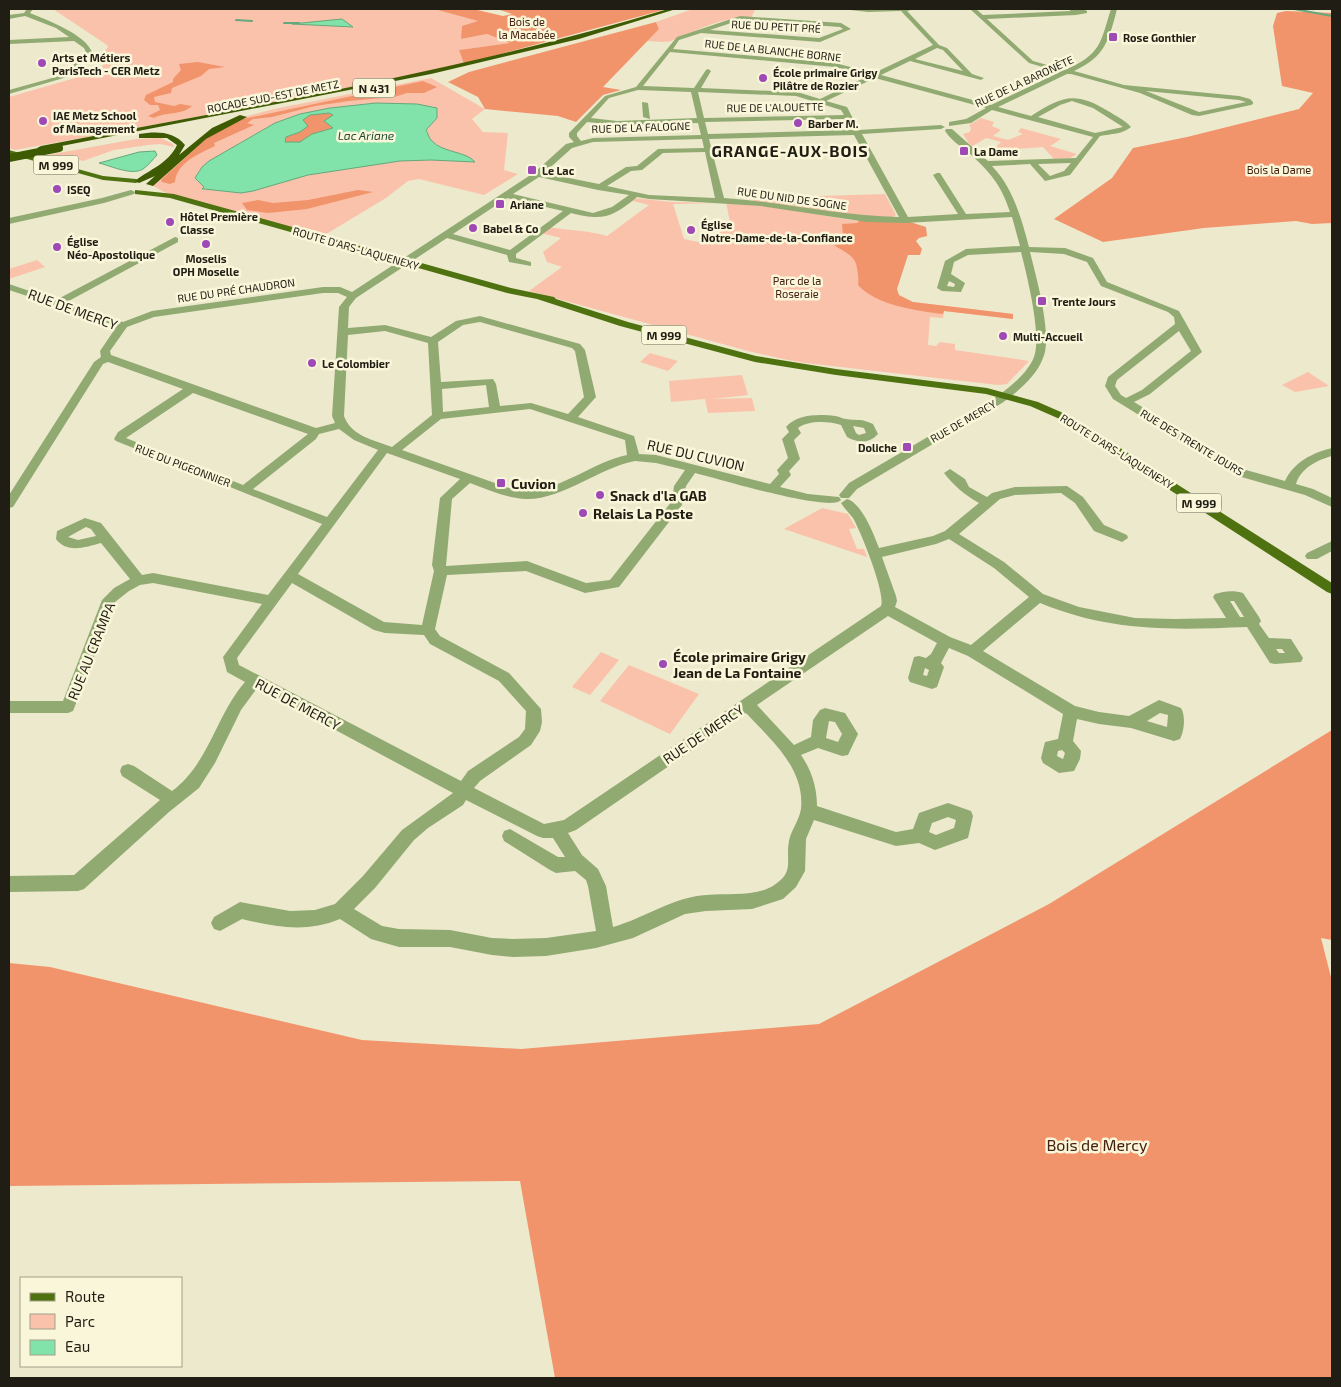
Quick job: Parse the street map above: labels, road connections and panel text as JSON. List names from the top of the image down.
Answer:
{
  "streets": {
    "highway": ["N 431", "ROCADE SUD-EST DE METZ"],
    "main road": ["M 999", "ROUTE D'ARS-LAQUENEXY"],
    "street": [
      "RUE DU PETIT PRÉ",
      "RUE DE LA BLANCHE BORNE",
      "RUE DE LA BARONÈTE",
      "RUE DE L'ALOUETTE",
      "RUE DE LA FALOGNE",
      "RUE DU NID DE SOGNE",
      "RUE DU PRÉ CHAUDRON",
      "RUE DE MERCY",
      "RUE DES TRENTE JOURS",
      "RUE DU CUVION",
      "RUE DU PIGEONNIER",
      "RUE AU CRAMPA"
    ]
  },
  "crossings": [
    ["RUE DE LA BLANCHE BORNE", "RUE DE LA BARONÈTE"],
    ["RUE DE LA BARONÈTE", "RUE DE LA FALOGNE"],
    ["RUE DE LA BARONÈTE", "RUE DE MERCY"],
    ["ROCADE SUD-EST DE METZ", "M 999"],
    ["RUE DE LA FALOGNE", "RUE DU NID DE SOGNE"],
    ["RUE DE LA FALOGNE", "ROUTE D'ARS-LAQUENEXY"],
    ["RUE DE LA FALOGNE", "RUE DU PRÉ CHAUDRON"],
    ["RUE DE LA FALOGNE", "RUE DE MERCY"],
    ["M 999", "ROUTE D'ARS-LAQUENEXY"],
    ["RUE DU NID DE SOGNE", "RUE DE MERCY"],
    ["ROUTE D'ARS-LAQUENEXY", "RUE DE MERCY"],
    ["RUE DU PRÉ CHAUDRON", "RUE DE MERCY"],
    ["RUE DE MERCY", "RUE DES TRENTE JOURS"],
    ["RUE DE MERCY", "RUE DU CUVION"],
    ["RUE DE MERCY", "RUE DU PIGEONNIER"],
    ["RUE DE MERCY", "RUE AU CRAMPA"]
  ],
  "districts": ["GRANGE-AUX-BOIS"],
  "water": ["Lac Ariane"],
  "parks": [
    "Bois de la Macabée",
    "Bois la Dame",
    "Parc de la Roseraie",
    "Bois de Mercy"
  ],
  "places": {
    "transit": [
      "Rose Gonthier",
      "La Dame",
      "Le Lac",
      "Ariane",
      "Trente Jours",
      "Doliche",
      "Cuvion"
    ],
    "other": [
      "Arts et Métiers ParisTech - CER Metz",
      "École primaire Grigy Pilâtre de Rozier",
      "IAE Metz School of Management",
      "Barber M.",
      "ISEQ",
      "Hôtel Première Classe",
      "Babel & Co",
      "Église Notre-Dame-de-la-Confiance",
      "Moselis OPH Moselle",
      "Église Néo-Apostolique",
      "Multi-Accueil",
      "Le Colombier",
      "Snack d'la GAB",
      "Relais La Poste",
      "École primaire Grigy Jean de La Fontaine"
    ]
  },
  "legend": ["Route", "Parc", "Eau"]
}
